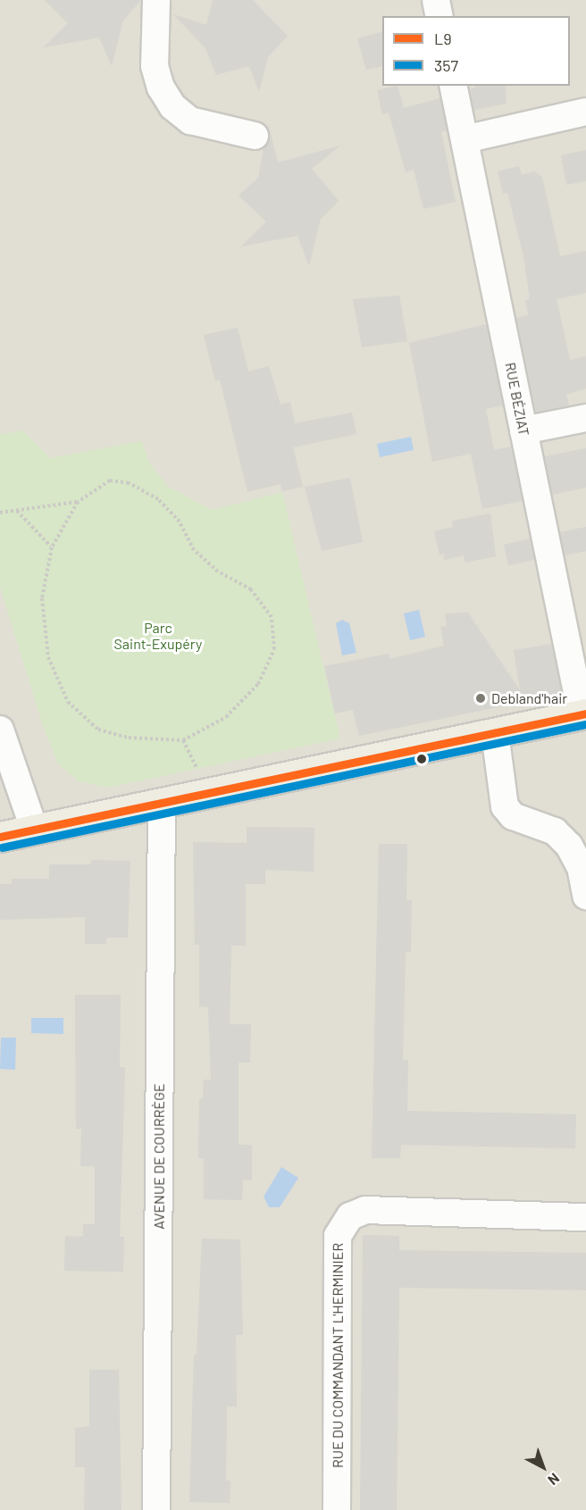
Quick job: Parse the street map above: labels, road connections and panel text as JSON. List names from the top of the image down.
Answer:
{
  "streets": {
    "street": ["RUE BÉZIAT", "AVENUE DE COURRÈGE", "RUE DU COMMANDANT L'HERMINIER"]
  },
  "parks": ["Parc Saint-Exupéry"],
  "places": ["Debland'hair"],
  "lines": ["transit line L9", "transit line 357"],
  "legend": ["L9", "357"],
  "north": "bottom right"
}
